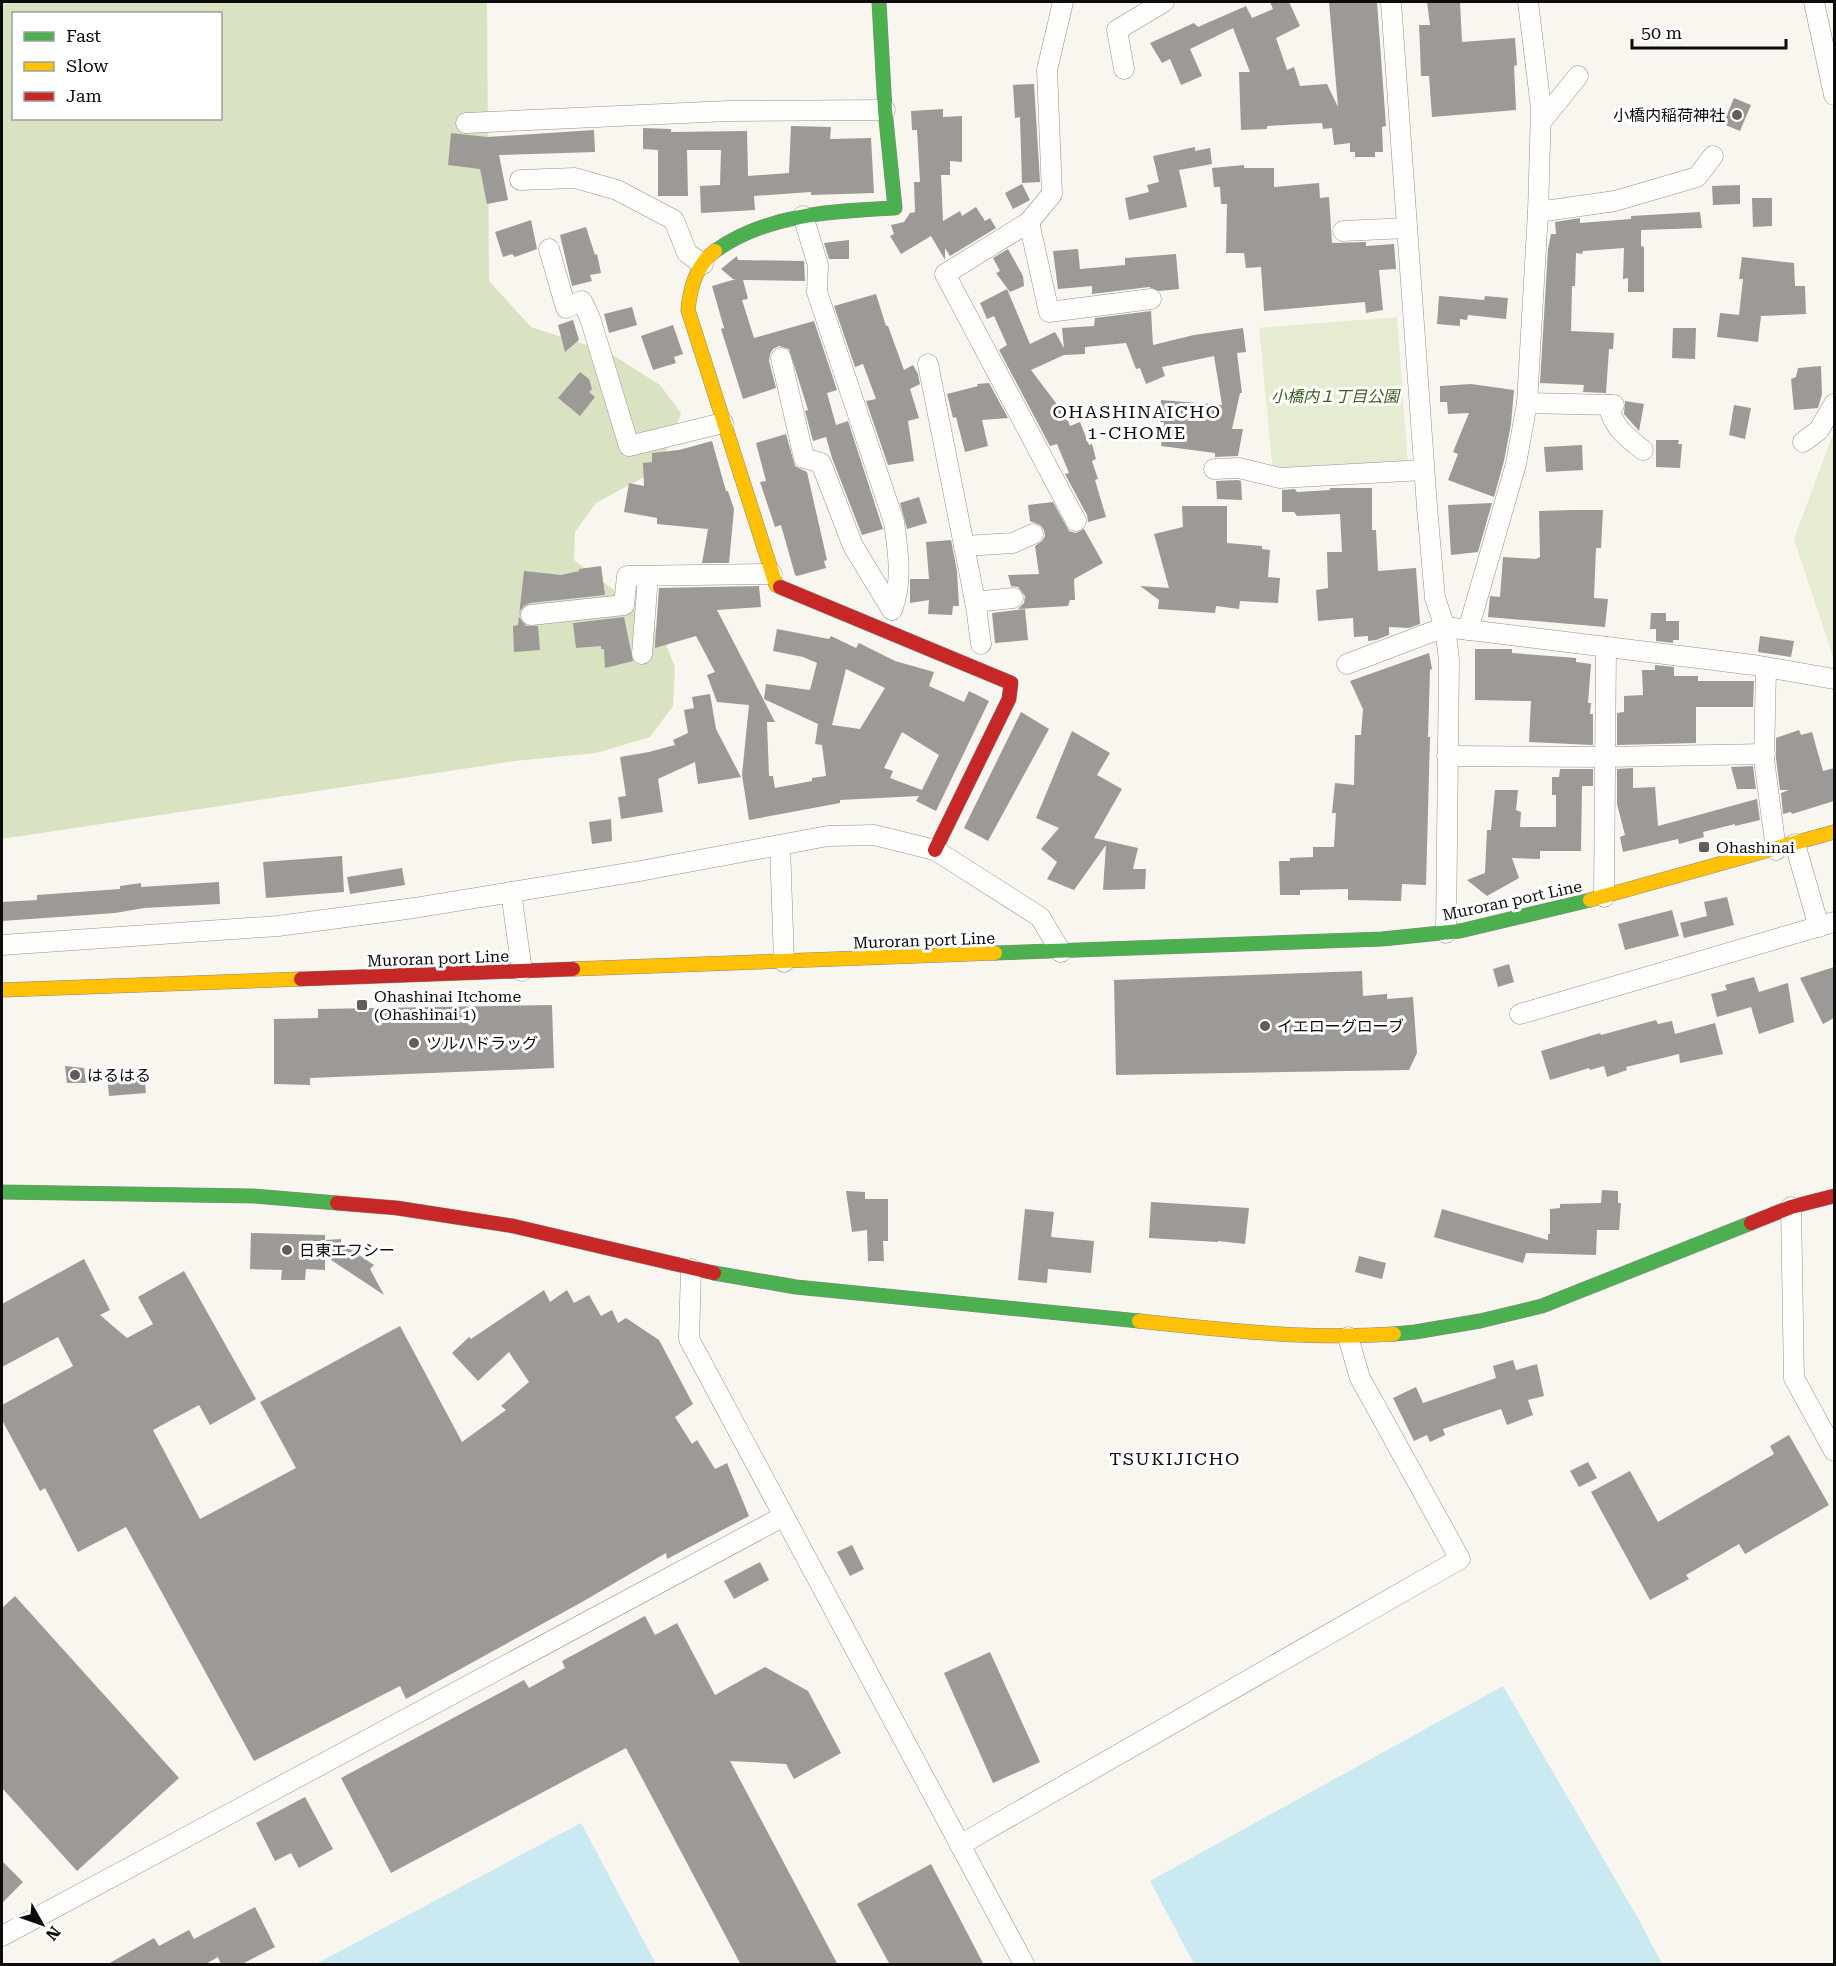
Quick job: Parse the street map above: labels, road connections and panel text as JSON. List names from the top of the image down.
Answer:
{
  "streets": {
    "street": ["Muroran port Line"]
  },
  "districts": ["OHASHINAICHO 1-CHOME", "TSUKIJICHO"],
  "parks": ["小橋内１丁目公園"],
  "places": {
    "other": [
      "小橋内稲荷神社",
      "イエローグローブ",
      "ツルハドラッグ",
      "はるはる",
      "日東エフシー"
    ],
    "transit": ["Ohashinai", "Ohashinai Itchome (Ohashinai 1)"]
  },
  "legend": ["Fast", "Slow", "Jam"],
  "scale_bar": "50 m",
  "north": "bottom right"
}
